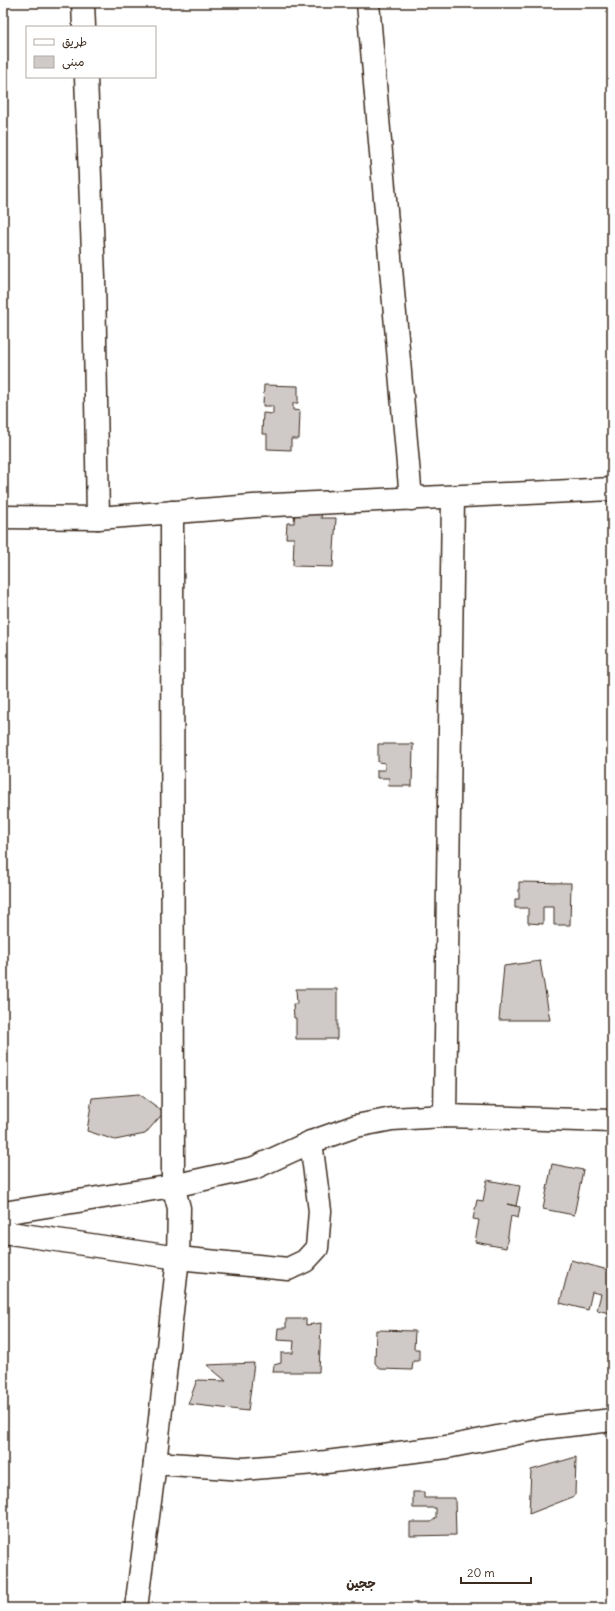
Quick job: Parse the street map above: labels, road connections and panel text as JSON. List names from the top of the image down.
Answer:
{
  "districts": ["ججين"],
  "legend": ["طريق", "مبنى"],
  "scale_bar": "20 m"
}
